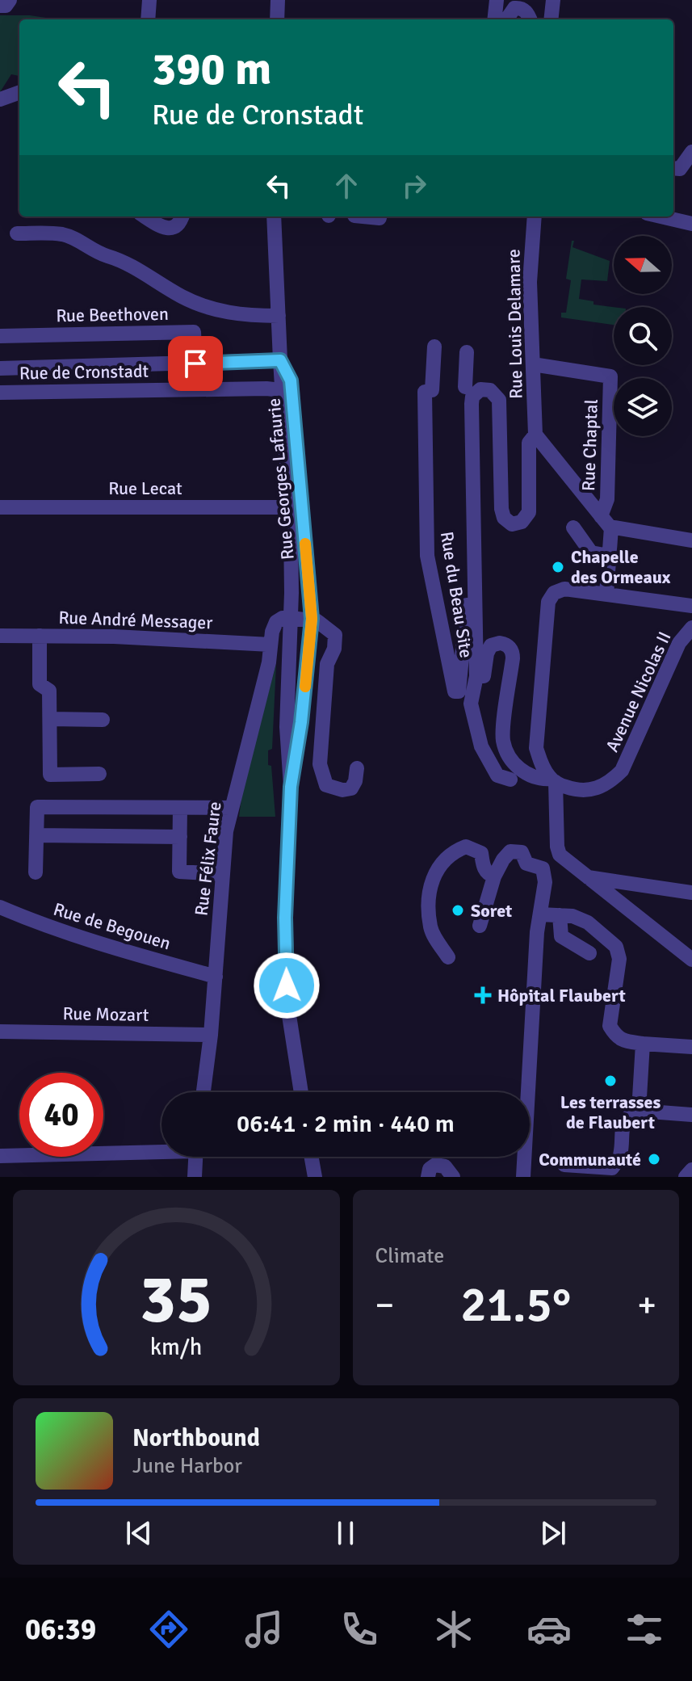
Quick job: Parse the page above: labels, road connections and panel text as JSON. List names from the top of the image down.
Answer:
{
  "streets": {
    "street": [
      "Rue Beethoven",
      "Rue Louis Delamare",
      "Rue de Cronstadt",
      "Rue Chaptal",
      "Rue Georges Lafaurie",
      "Rue Lecat",
      "Rue du Beau Site",
      "Rue André Messager",
      "Avenue Nicolas II",
      "Rue Félix Faure",
      "Rue de Begouen",
      "Rue Mozart"
    ]
  },
  "crossings": [
    ["Rue Beethoven", "Rue de Cronstadt"],
    ["Rue Louis Delamare", "Rue Chaptal"],
    ["Rue Louis Delamare", "Rue du Beau Site"],
    ["Rue de Cronstadt", "Rue Georges Lafaurie"],
    ["Rue Georges Lafaurie", "Rue Lecat"],
    ["Rue Georges Lafaurie", "Rue Félix Faure"],
    ["Rue André Messager", "Rue Félix Faure"],
    ["Rue Félix Faure", "Rue de Begouen"],
    ["Rue Félix Faure", "Rue Mozart"]
  ],
  "places": {
    "other": [
      "Chapelle des Ormeaux",
      "Soret",
      "Les terrasses de Flaubert",
      "Communauté"
    ],
    "health": ["Hôpital Flaubert"]
  },
  "north": "left",
  "page": {
    "turn": ["390 m", "Rue de Cronstadt"],
    "limit": "40",
    "trip": "06:41 · 2 min · 440 m",
    "tile": "Climate",
    "heat": ["−", "21.5°", "+"],
    "song": ["Northbound", "June Harbor"],
    "tabs": "06:39",
    "gauge": ["35", "km/h"]
  }
}
